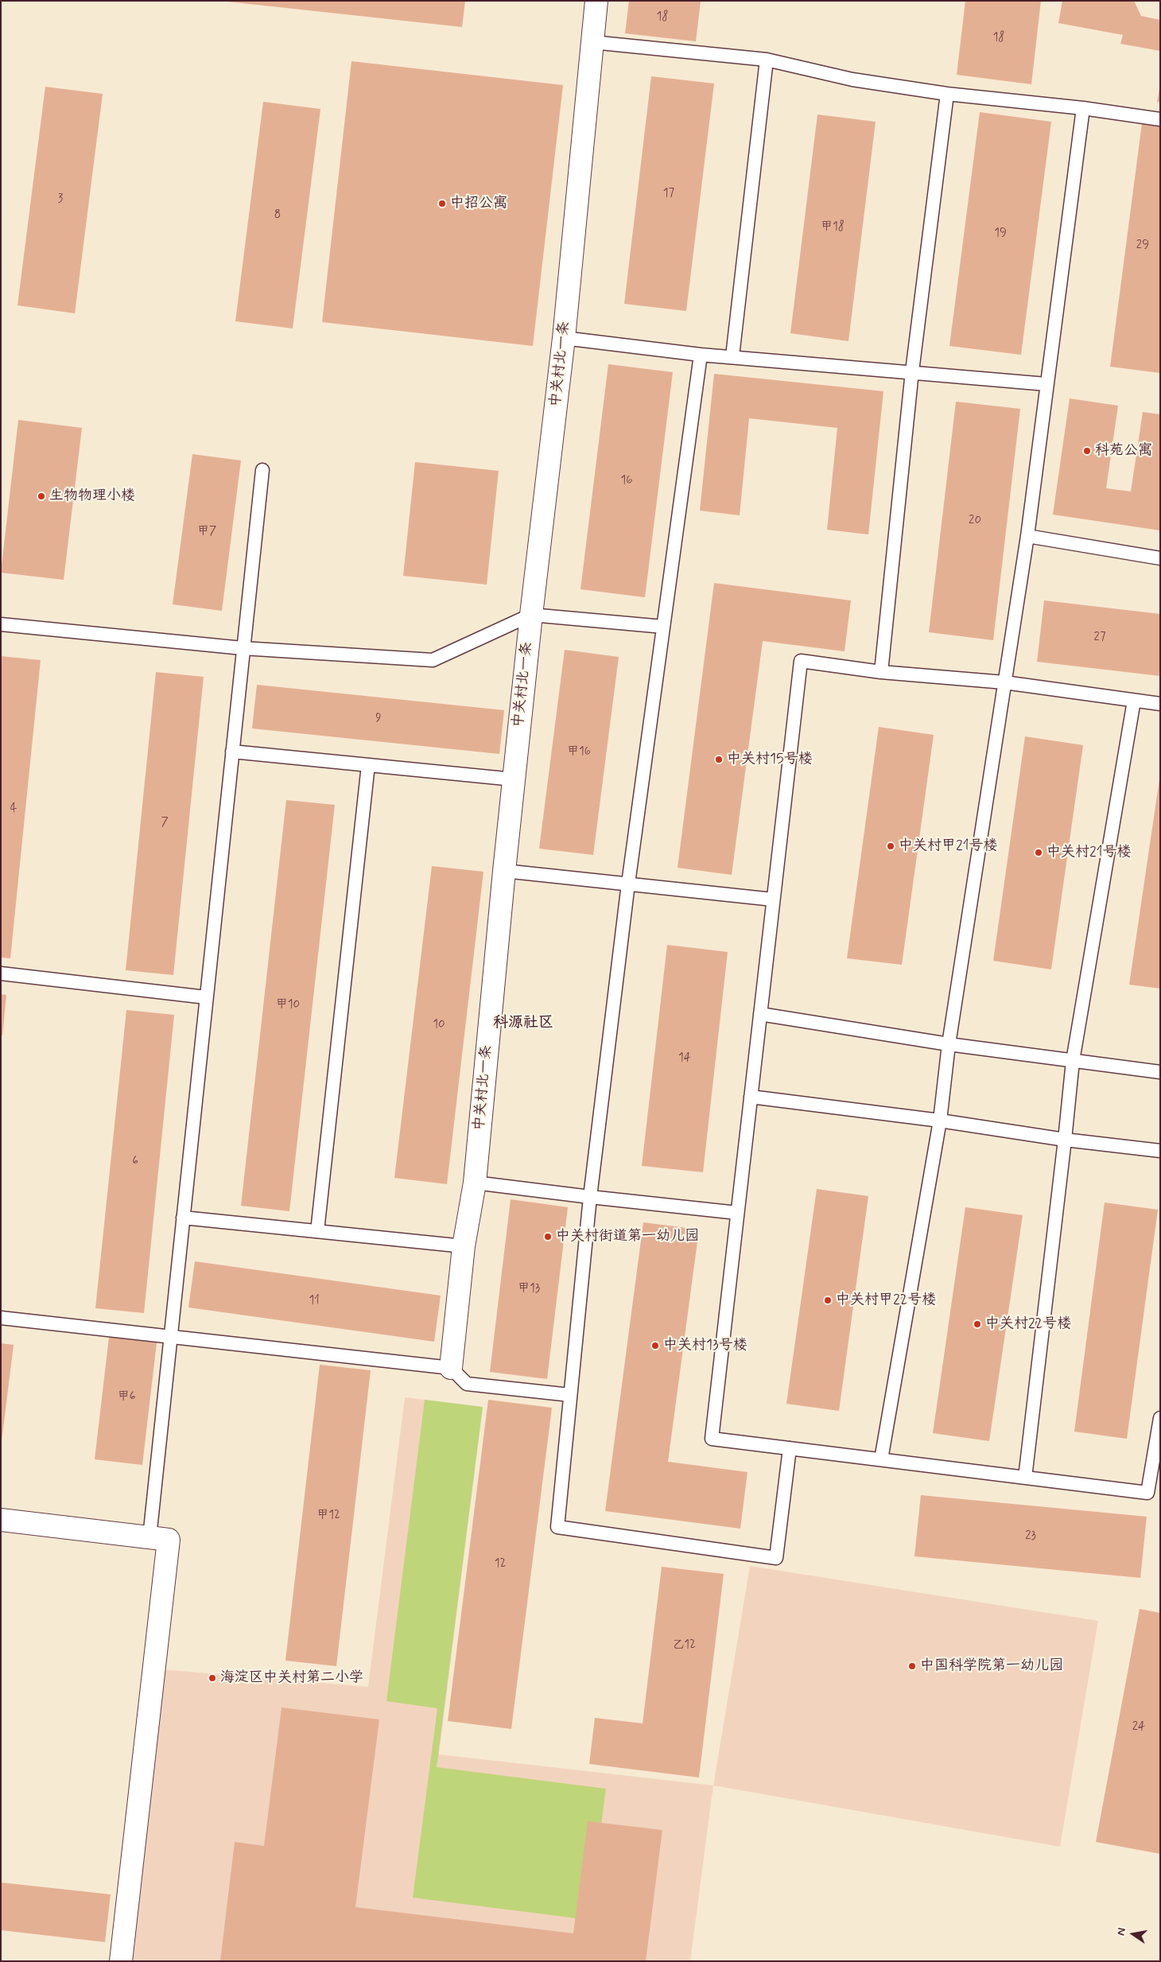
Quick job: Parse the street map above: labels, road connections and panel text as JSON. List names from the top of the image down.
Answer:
{
  "streets": {
    "street": ["中关村北一条"]
  },
  "districts": ["科源社区"],
  "places": [
    "中招公寓",
    "科苑公寓",
    "生物物理小楼",
    "中关村15号楼",
    "中关村甲21号楼",
    "中关村21号楼",
    "中关村街道第一幼儿园",
    "中关村甲22号楼",
    "中关村22号楼",
    "中关村13号楼",
    "中国科学院第一幼儿园",
    "海淀区中关村第二小学"
  ],
  "house_numbers": [
    "18",
    "18",
    "17",
    "3",
    "8",
    "甲18",
    "19",
    "29",
    "16",
    "20",
    "甲7",
    "27",
    "9",
    "甲16",
    "4",
    "7",
    "甲10",
    "10",
    "14",
    "6",
    "甲13",
    "11",
    "甲6",
    "甲12",
    "23",
    "12",
    "乙12",
    "24"
  ],
  "north": "left"
}
